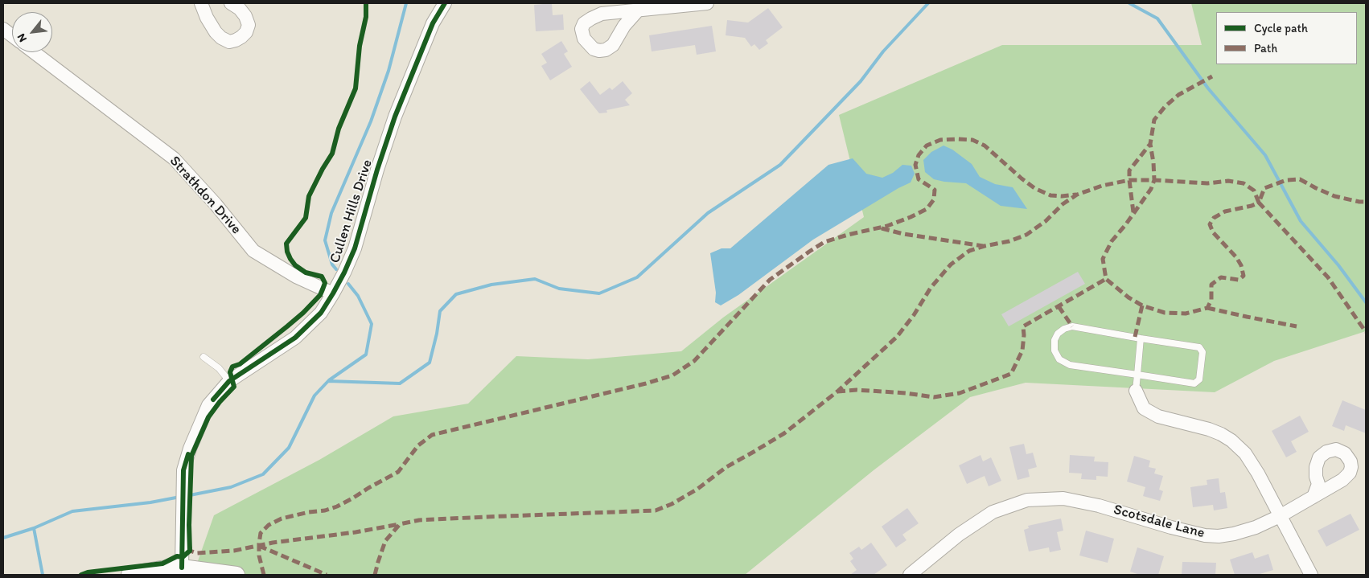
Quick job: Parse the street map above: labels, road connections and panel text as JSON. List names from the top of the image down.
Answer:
{
  "streets": {
    "street": ["Strathdon Drive", "Cullen Hills Drive", "Scotsdale Lane"]
  },
  "crossings": [
    ["Strathdon Drive", "Cullen Hills Drive"]
  ],
  "legend": ["Cycle path", "Path"],
  "north": "bottom left"
}
